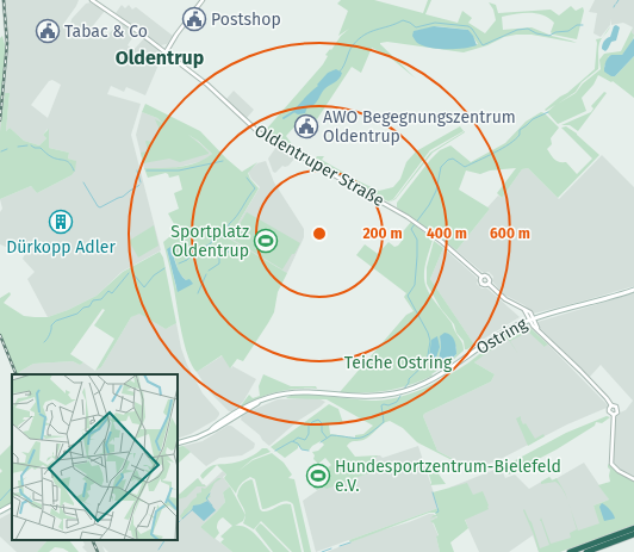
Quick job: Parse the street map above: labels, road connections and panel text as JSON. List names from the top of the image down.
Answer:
{
  "streets": {
    "main road": ["Ostring"],
    "street": ["Oldentruper Straße"]
  },
  "districts": ["Oldentrup"],
  "parks": ["Teiche Ostring"],
  "places": {
    "public building": ["Postshop", "Tabac & Co", "AWO Begegnungszentrum Oldentrup"],
    "building": ["Dürkopp Adler"],
    "sports": ["Sportplatz Oldentrup", "Hundesportzentrum-Bielefeld e.V."]
  },
  "rings": ["200 m", "400 m", "600 m"]
}
